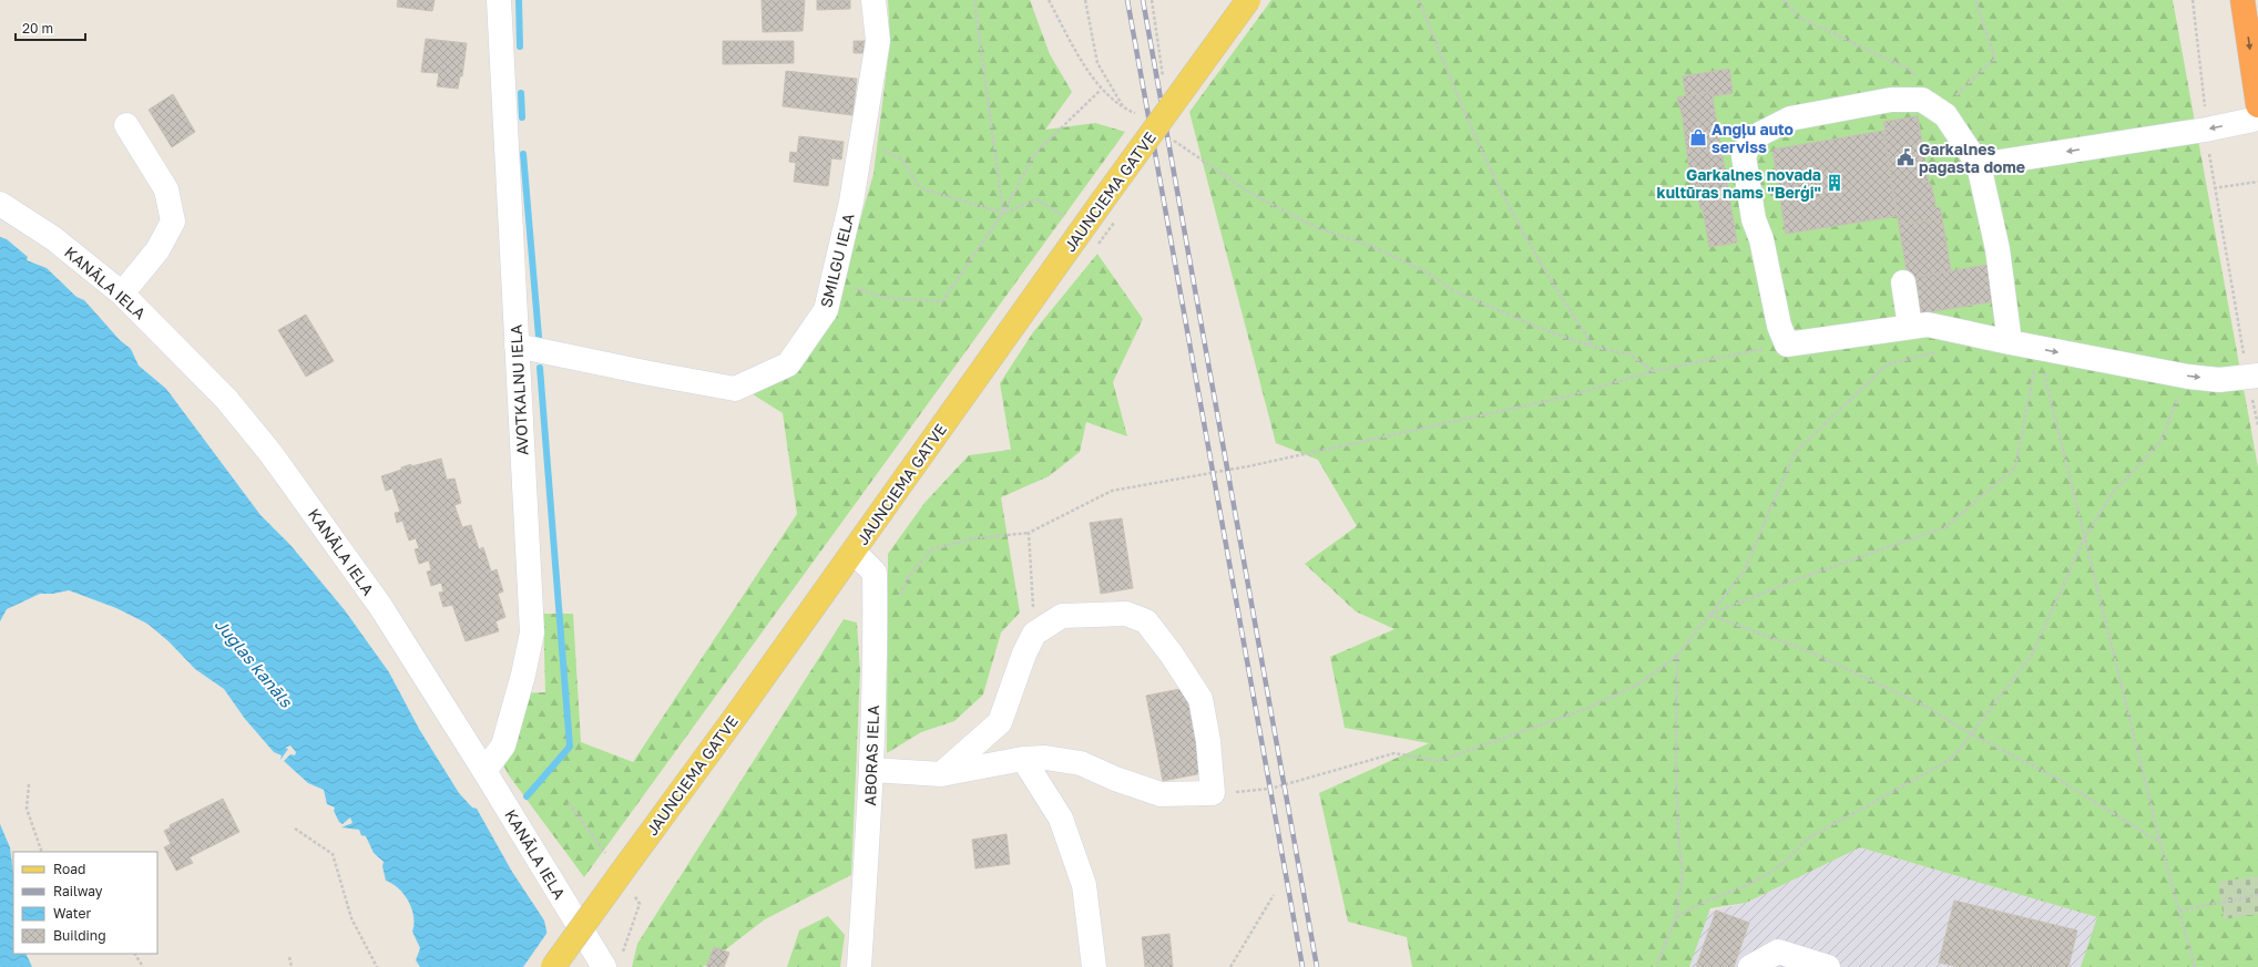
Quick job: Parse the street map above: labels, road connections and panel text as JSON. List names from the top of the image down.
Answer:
{
  "streets": {
    "main road": ["JAUNCIEMA GATVE"],
    "street": [
      "SMILGU IELA",
      "KANĀLA IELA",
      "AVOTKALNU IELA",
      "ABORAS IELA"
    ]
  },
  "crossings": [
    ["JAUNCIEMA GATVE", "ABORAS IELA"],
    ["SMILGU IELA", "AVOTKALNU IELA"],
    ["KANĀLA IELA", "AVOTKALNU IELA"]
  ],
  "water": ["Juglas kanāls"],
  "places": {
    "shop": ["Angļu auto serviss"],
    "public building": ["Garkalnes pagasta dome"],
    "building": ["Garkalnes novada kultūras nams \"Berģi\""]
  },
  "legend": [
    "Road",
    "Railway",
    "Water",
    "Building"
  ],
  "scale_bar": "20 m"
}
